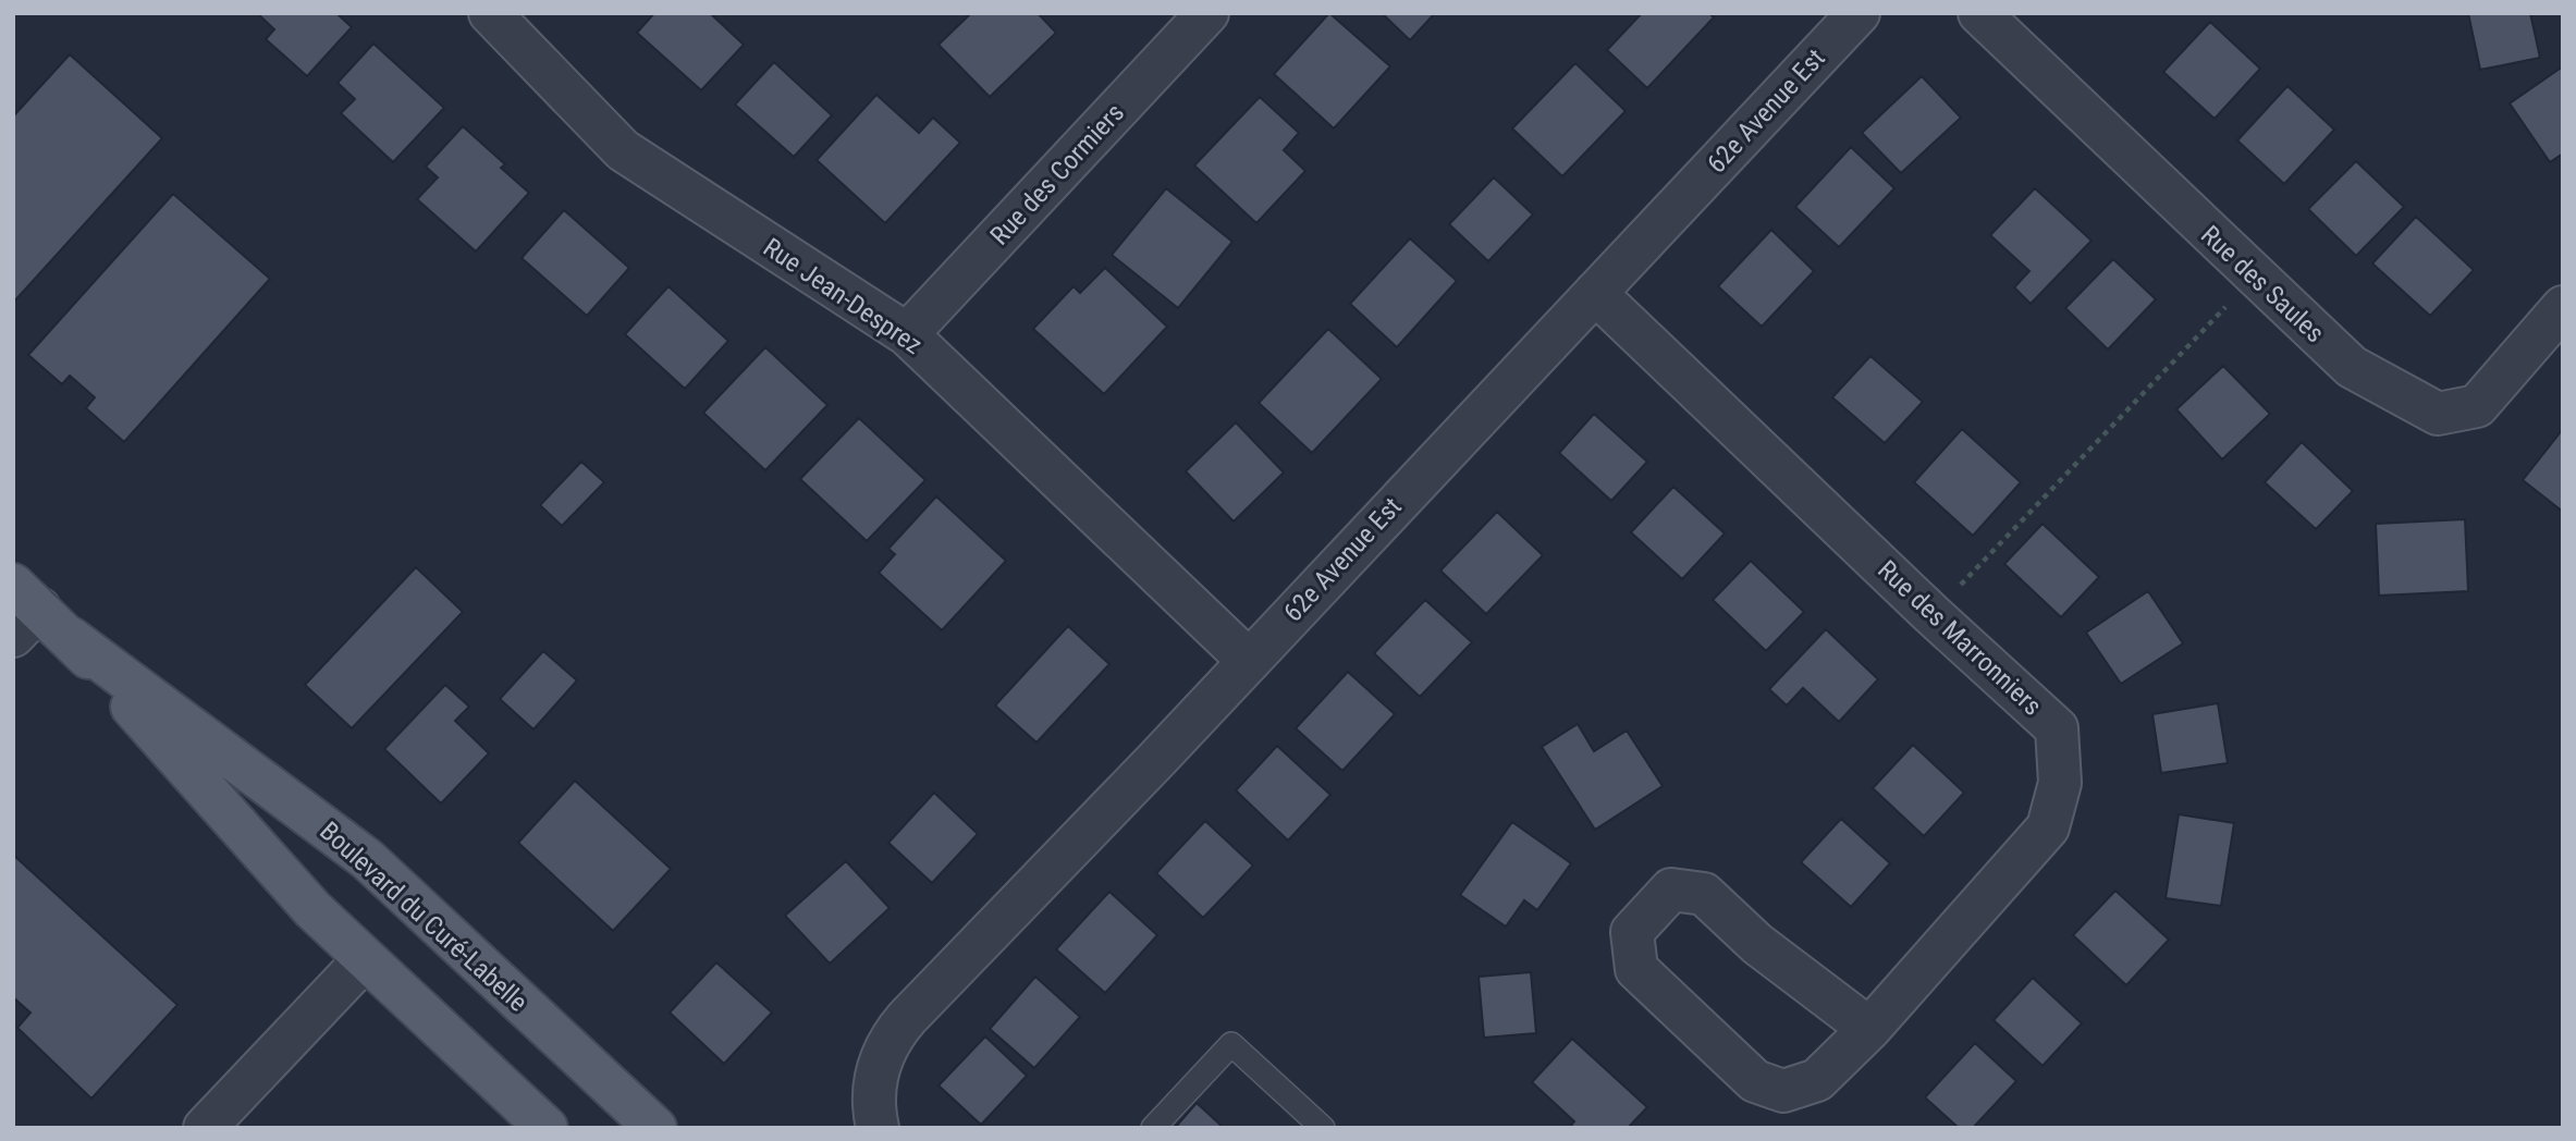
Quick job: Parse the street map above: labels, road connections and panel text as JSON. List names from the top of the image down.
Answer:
{
  "streets": {
    "main road": ["Boulevard du Curé-Labelle"],
    "street": [
      "62e Avenue Est",
      "Rue des Cormiers",
      "Rue des Saules",
      "Rue Jean-Desprez",
      "Rue des Marronniers"
    ]
  },
  "crossings": [
    ["62e Avenue Est", "Rue Jean-Desprez"],
    ["62e Avenue Est", "Rue des Marronniers"],
    ["Rue des Cormiers", "Rue Jean-Desprez"]
  ]
}
